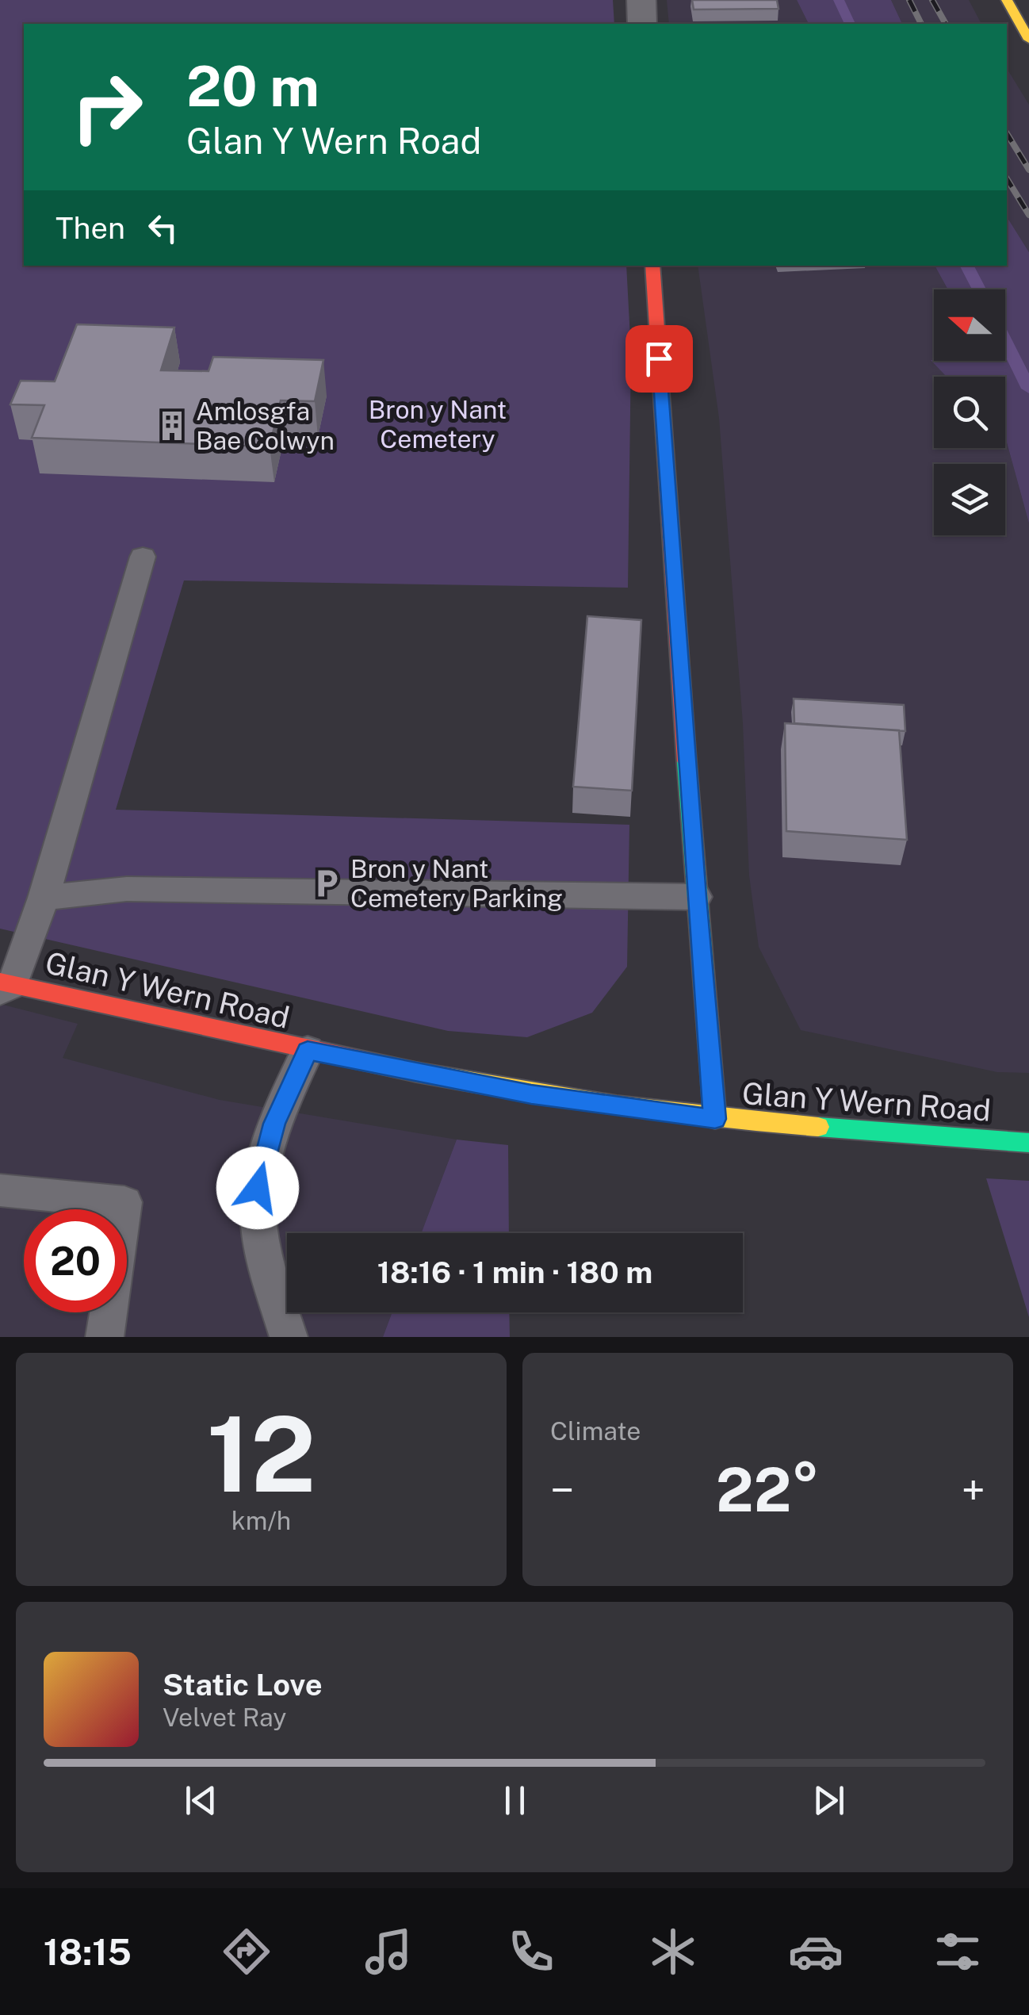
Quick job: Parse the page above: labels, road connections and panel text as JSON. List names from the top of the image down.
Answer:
{
  "streets": {
    "main road": ["Glan Y Wern Road"]
  },
  "parks": ["Bron y Nant Cemetery"],
  "places": {
    "building": ["Amlosgfa Bae Colwyn"],
    "parking": ["Bron y Nant Cemetery Parking"]
  },
  "north": "left",
  "page": {
    "turn": ["20 m", "Glan Y Wern Road"],
    "then": "Then",
    "limit": "20",
    "trip": "18:16 · 1 min · 180 m",
    "tile": [
      ["12", "km/h"],
      "Climate"
    ],
    "heat": ["−", "22°", "+"],
    "song": ["Static Love", "Velvet Ray"],
    "tabs": "18:15"
  }
}
